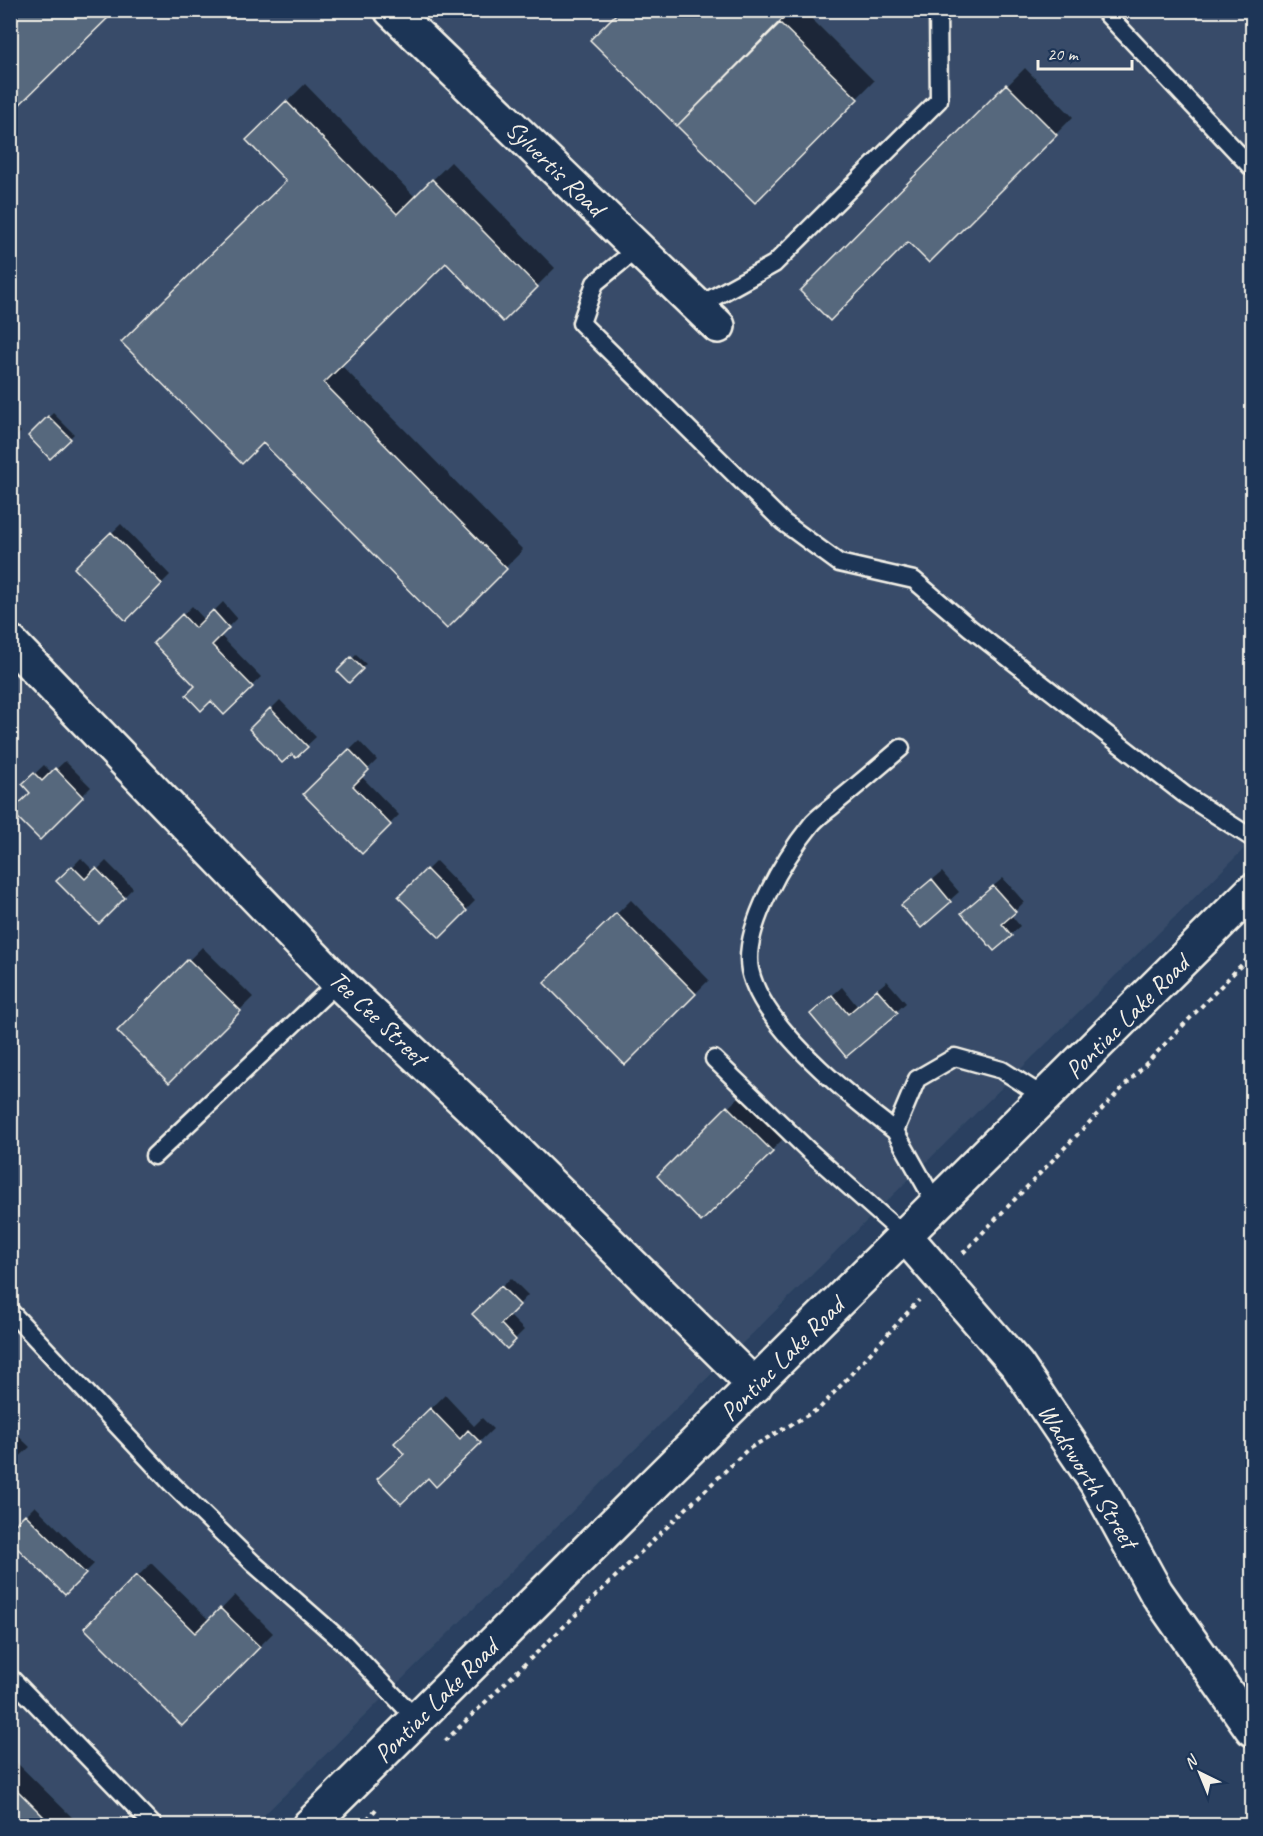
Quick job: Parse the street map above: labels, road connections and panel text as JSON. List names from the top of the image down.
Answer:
{
  "streets": {
    "street": [
      "Sylvertis Road",
      "Pontiac Lake Road",
      "Tee Cee Street",
      "Wadsworth Street"
    ]
  },
  "crossings": [
    ["Pontiac Lake Road", "Tee Cee Street"],
    ["Pontiac Lake Road", "Wadsworth Street"]
  ],
  "scale_bar": "20 m",
  "north": "top left"
}
